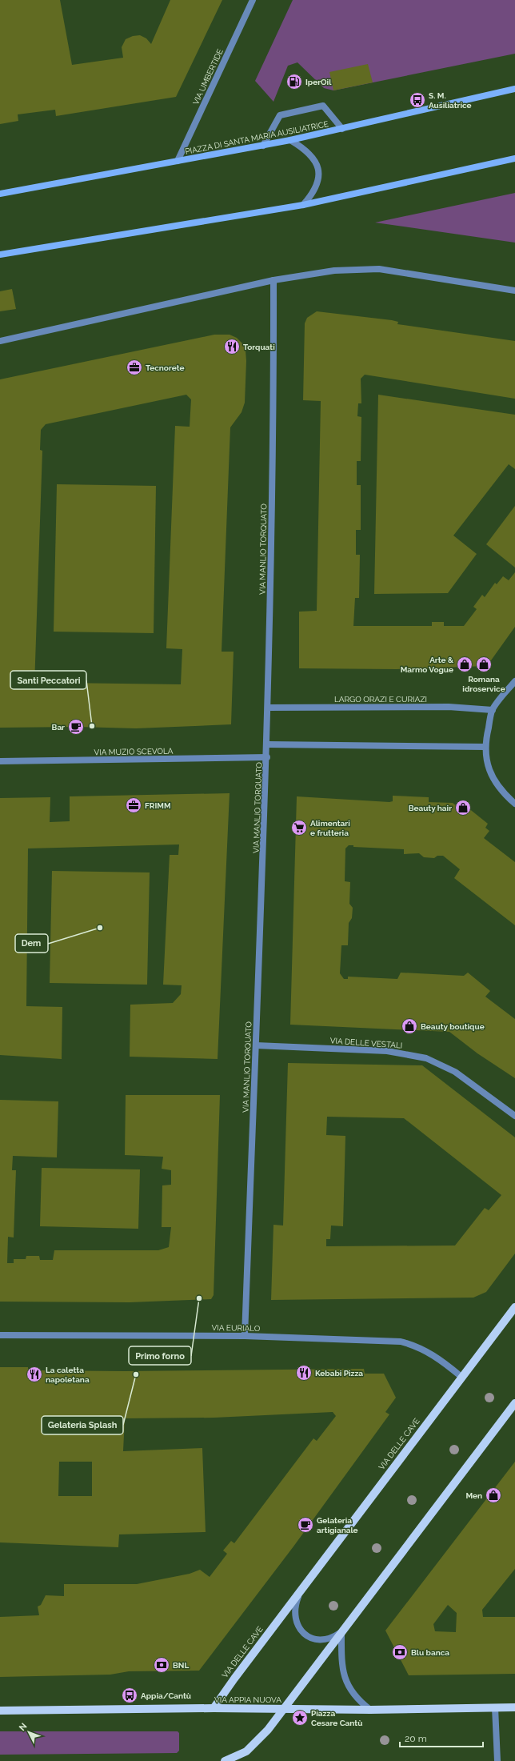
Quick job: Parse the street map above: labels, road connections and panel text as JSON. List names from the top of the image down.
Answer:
{
  "streets": {
    "main road": ["PIAZZA DI SANTA MARIA AUSILIATRICE", "VIA DELLE CAVE", "VIA APPIA NUOVA"],
    "street": [
      "VIA UMBERTIDE",
      "VIA MANLIO TORQUATO",
      "LARGO ORAZI E CURIAZI",
      "VIA MUZIO SCEVOLA",
      "VIA DELLE VESTALI",
      "VIA EURIALO"
    ]
  },
  "crossings": [
    ["VIA UMBERTIDE", "PIAZZA DI SANTA MARIA AUSILIATRICE"],
    ["VIA MANLIO TORQUATO", "LARGO ORAZI E CURIAZI"],
    ["VIA MANLIO TORQUATO", "VIA MUZIO SCEVOLA"],
    ["VIA MANLIO TORQUATO", "VIA DELLE VESTALI"],
    ["VIA MANLIO TORQUATO", "VIA EURIALO"],
    ["VIA EURIALO", "VIA DELLE CAVE"],
    ["VIA DELLE CAVE", "VIA APPIA NUOVA"]
  ],
  "places": {
    "fuel station": ["IperOil"],
    "bus stop": ["S. M. Ausiliatrice", "Appia/Cantù"],
    "restaurant": ["Torquati", "Kebabi Pizza", "La caletta napoletana"],
    "office": ["Tecnorete", "FRIMM"],
    "shop": [
      "Arte & Marmo Vogue",
      "Romana idroservice",
      "Beauty hair",
      "Beauty boutique",
      "Men"
    ],
    "other": [
      "Santi Peccatori",
      "Dem",
      "Primo forno",
      "Gelateria Splash"
    ],
    "cafe": ["Bar", "Gelateria artigianale"],
    "supermarket": ["Alimentari e frutteria"],
    "bank": ["Blu banca", "BNL"],
    "place": ["Piazza Cesare Cantù"]
  },
  "scale_bar": "20 m",
  "north": "top left"
}
